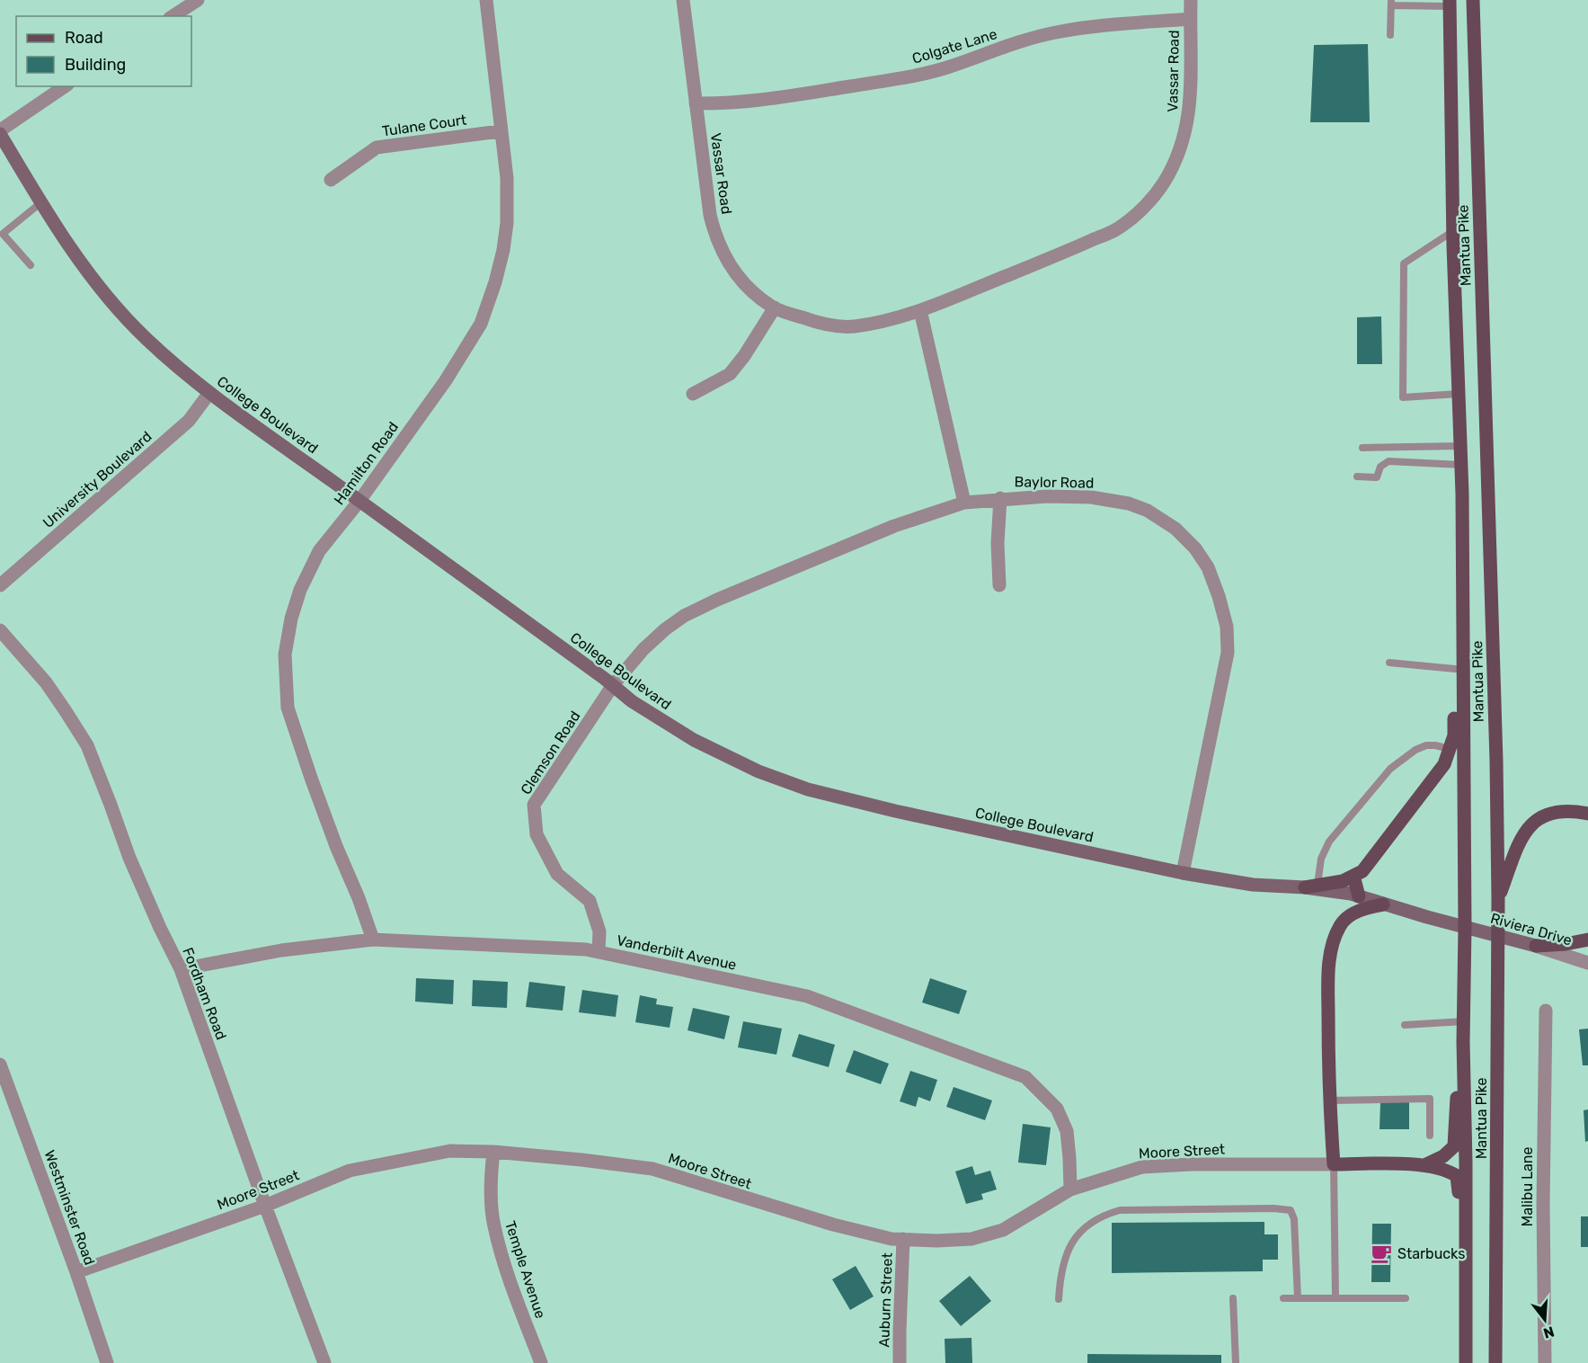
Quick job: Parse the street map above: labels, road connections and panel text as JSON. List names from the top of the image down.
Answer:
{
  "streets": {
    "main road": ["Mantua Pike"],
    "street": [
      "Colgate Lane",
      "Vassar Road",
      "Tulane Court",
      "College Boulevard",
      "Hamilton Road",
      "University Boulevard",
      "Baylor Road",
      "Clemson Road",
      "Riviera Drive",
      "Vanderbilt Avenue",
      "Fordham Road",
      "Moore Street",
      "Malibu Lane",
      "Westminster Road",
      "Temple Avenue",
      "Auburn Street"
    ]
  },
  "crossings": [
    ["Colgate Lane", "Vassar Road"],
    ["Tulane Court", "Hamilton Road"],
    ["Mantua Pike", "College Boulevard"],
    ["Mantua Pike", "Riviera Drive"],
    ["College Boulevard", "Hamilton Road"],
    ["College Boulevard", "University Boulevard"],
    ["College Boulevard", "Baylor Road"],
    ["College Boulevard", "Clemson Road"],
    ["College Boulevard", "Riviera Drive"],
    ["Hamilton Road", "Vanderbilt Avenue"],
    ["Baylor Road", "Clemson Road"],
    ["Clemson Road", "Vanderbilt Avenue"],
    ["Vanderbilt Avenue", "Fordham Road"],
    ["Vanderbilt Avenue", "Moore Street"],
    ["Fordham Road", "Moore Street"],
    ["Moore Street", "Westminster Road"],
    ["Moore Street", "Temple Avenue"],
    ["Moore Street", "Auburn Street"]
  ],
  "places": {
    "cafe": ["Starbucks"]
  },
  "legend": ["Road", "Building"],
  "north": "bottom"
}
